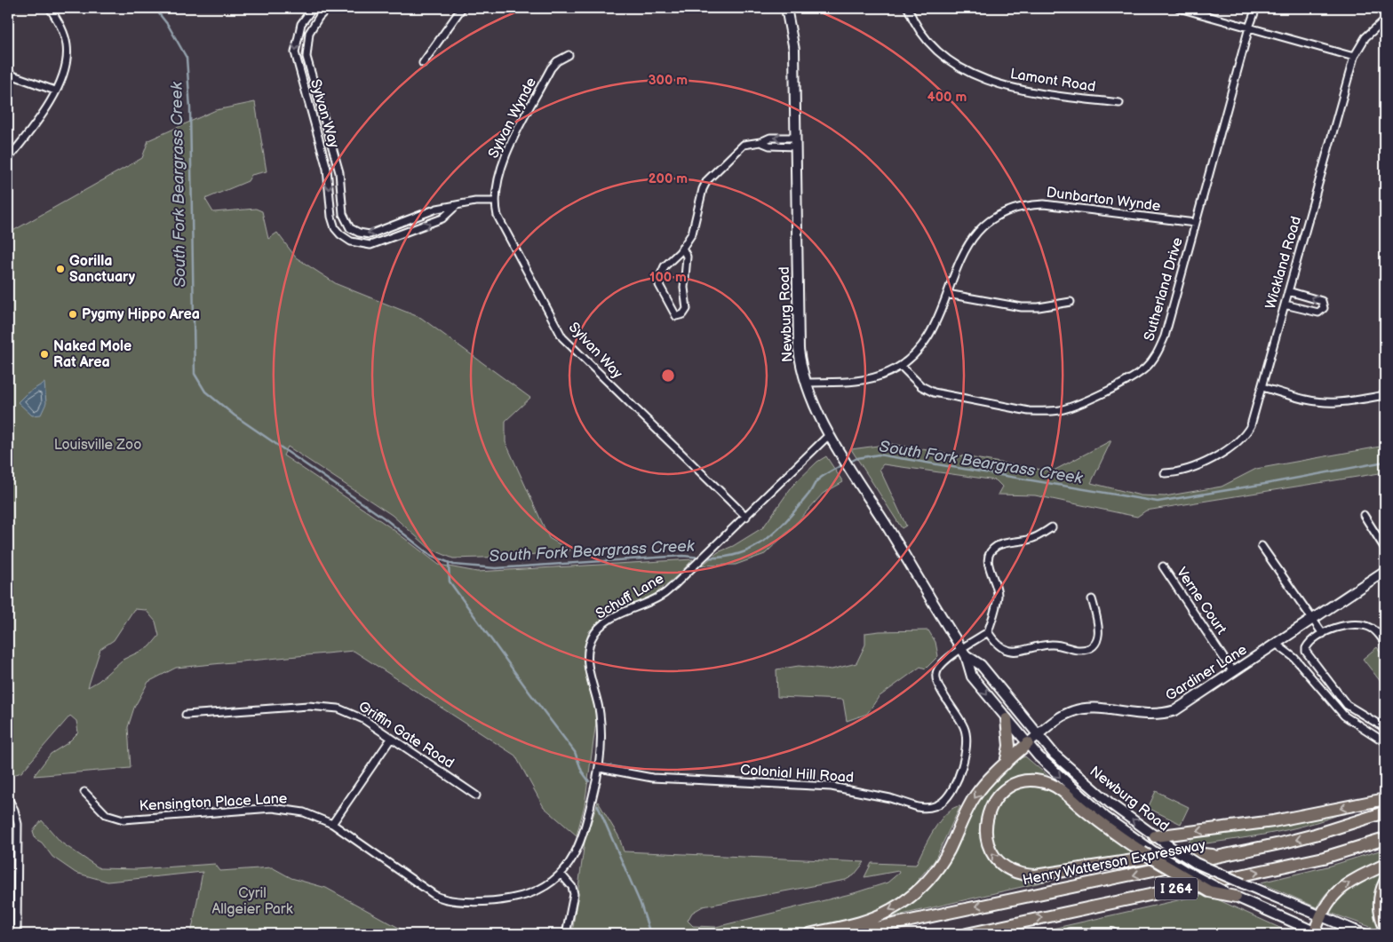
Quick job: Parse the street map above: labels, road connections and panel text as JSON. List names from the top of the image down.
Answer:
{
  "streets": {
    "highway": ["Henry Watterson Expressway", "I 264"],
    "main road": ["Newburg Road", "Gardiner Lane"],
    "street": [
      "Lamont Road",
      "Sylvan Way",
      "Sylvan Wynde",
      "Dunbarton Wynde",
      "Wickland Road",
      "Sutherland Drive",
      "Schuff Lane",
      "Verne Court",
      "Griffin Gate Road",
      "Colonial Hill Road",
      "Kensington Place Lane"
    ]
  },
  "crossings": [
    ["Sylvan Way", "Sylvan Wynde"],
    ["Sylvan Way", "Schuff Lane"],
    ["Dunbarton Wynde", "Sutherland Drive"],
    ["Dunbarton Wynde", "Newburg Road"],
    ["Newburg Road", "Schuff Lane"],
    ["Newburg Road", "Gardiner Lane"],
    ["Newburg Road", "Colonial Hill Road"],
    ["Schuff Lane", "Colonial Hill Road"],
    ["Schuff Lane", "Kensington Place Lane"],
    ["Verne Court", "Gardiner Lane"]
  ],
  "water": ["South Fork Beargrass Creek"],
  "parks": ["Louisville Zoo", "Cyril Allgeier Park"],
  "places": ["Gorilla Sanctuary", "Pygmy Hippo Area", "Naked Mole Rat Area"],
  "rings": [
    "300 m",
    "400 m",
    "200 m",
    "100 m"
  ]
}
